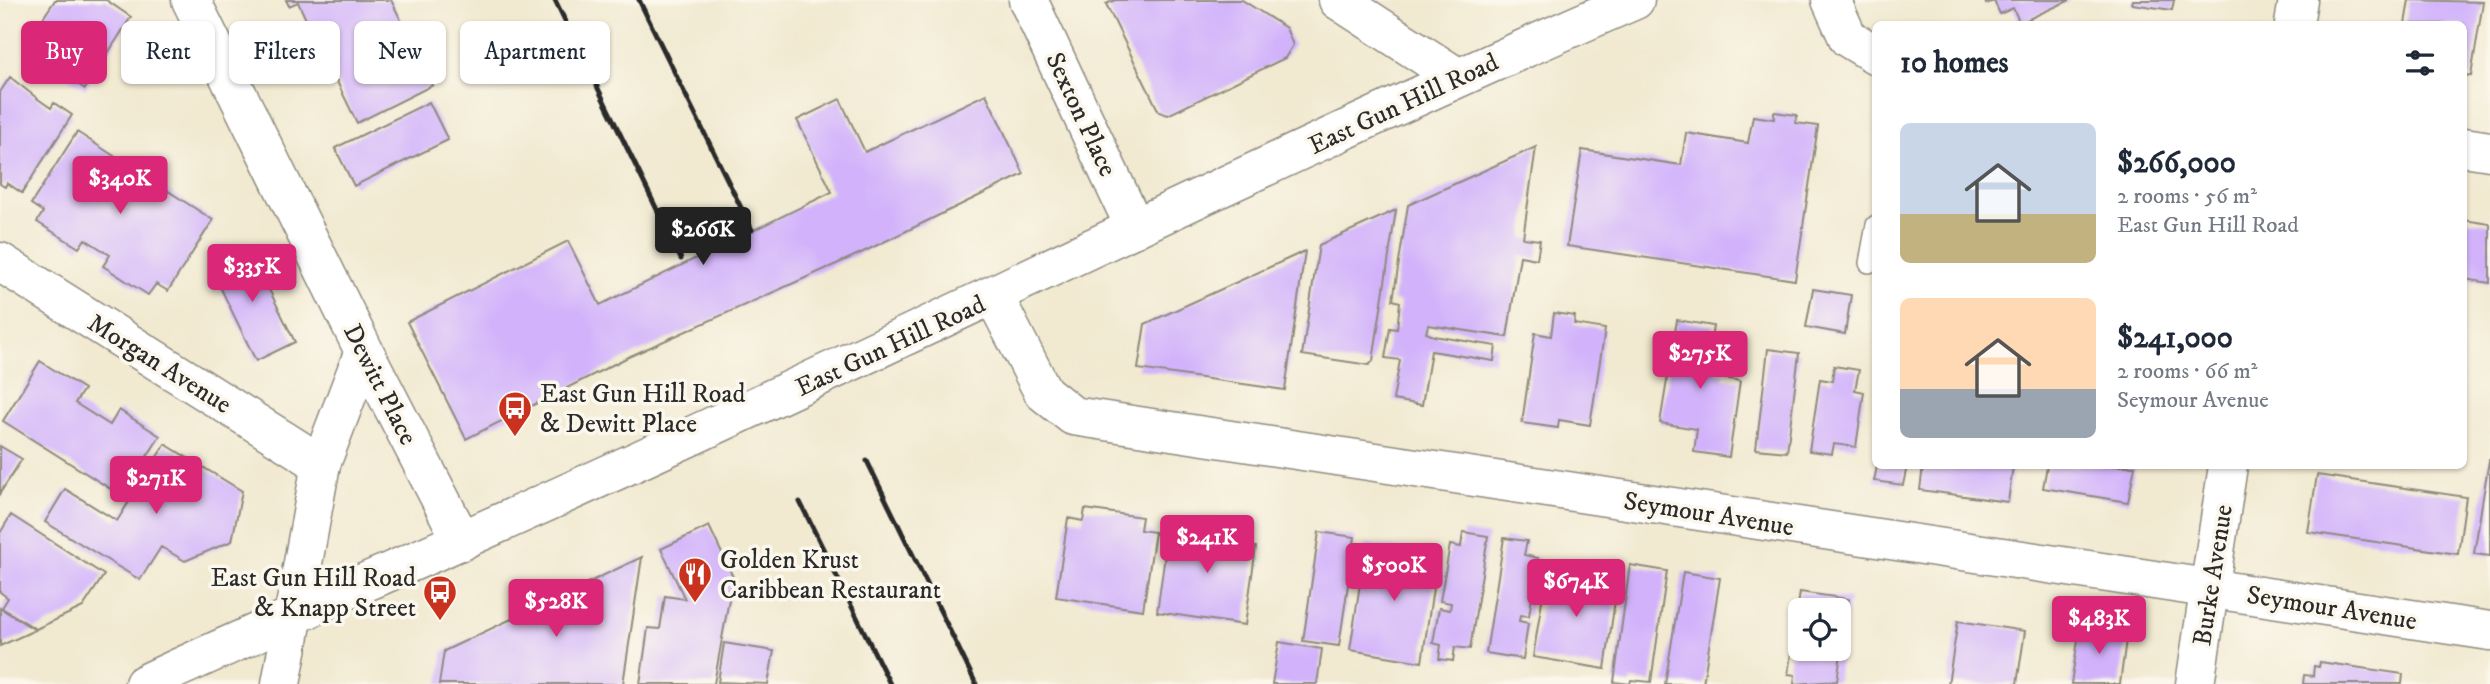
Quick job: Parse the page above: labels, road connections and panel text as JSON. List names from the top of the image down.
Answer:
{
  "streets": {
    "street": [
      "East Gun Hill Road",
      "Sexton Place",
      "Morgan Avenue",
      "Dewitt Place",
      "Seymour Avenue",
      "Burke Avenue"
    ]
  },
  "crossings": [
    ["East Gun Hill Road", "Sexton Place"],
    ["East Gun Hill Road", "Dewitt Place"],
    ["East Gun Hill Road", "Seymour Avenue"],
    ["Seymour Avenue", "Burke Avenue"]
  ],
  "places": {
    "bus stop": ["East Gun Hill Road & Dewitt Place", "East Gun Hill Road & Knapp Street"],
    "restaurant": ["Golden Krust Caribbean Restaurant"]
  },
  "page": {
    "chip": [
      "Buy",
      "Rent",
      "Filters",
      "New",
      "Apartment"
    ],
    "heading": "10 homes",
    "list": [
      {
        "name": "$266,000",
        "note": "2 rooms · 56 m² · East Gun Hill Road"
      },
      {
        "name": "$241,000",
        "note": "2 rooms · 66 m² · Seymour Avenue"
      }
    ],
    "price": [
      "$340K",
      "$266K",
      "$335K",
      "$275K",
      "$271K",
      "$241K",
      "$500K",
      "$674K",
      "$528K",
      "$483K"
    ]
  }
}
